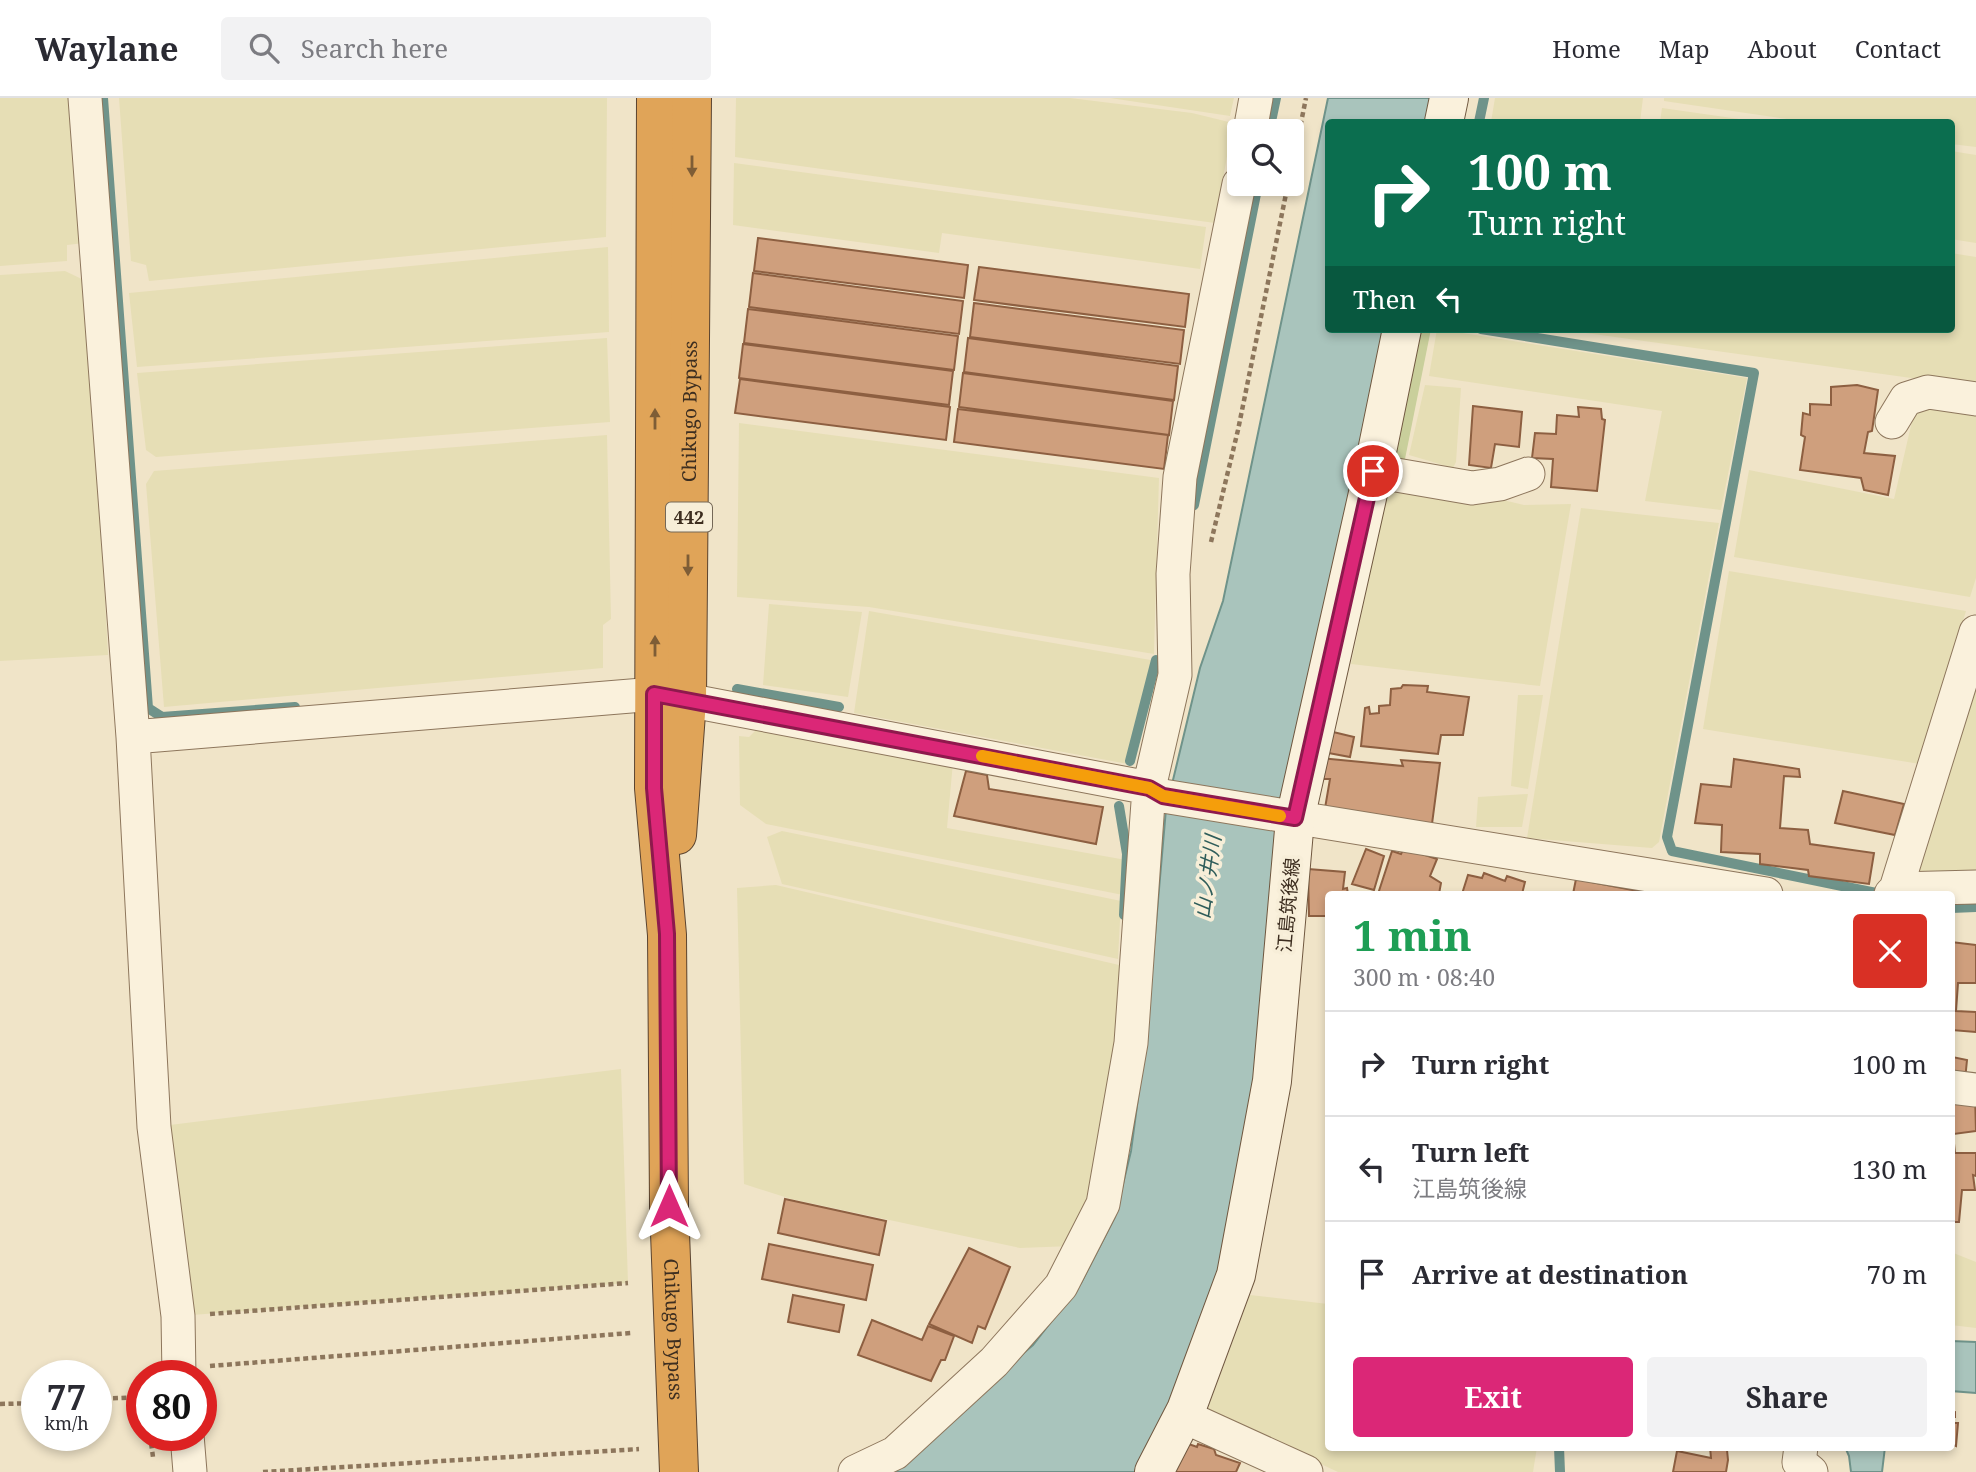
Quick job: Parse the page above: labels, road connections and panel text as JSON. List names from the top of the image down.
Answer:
{
  "streets": {
    "highway": ["Chikugo Bypass", "442"],
    "main road": ["江島筑後線"]
  },
  "water": ["山ノ井川"],
  "page": {
    "header": "Waylane",
    "search": "Search here",
    "nav": [
      "Home",
      "Map",
      "About",
      "Contact"
    ],
    "turn": ["100 m", "Turn right"],
    "then": "Then",
    "heading": ["1 min", "300 m · 08:40"],
    "list": [
      {
        "name": "Turn right",
        "value": "100 m"
      },
      {
        "name": "Turn left",
        "note": "江島筑後線",
        "value": "130 m"
      },
      {
        "name": "Arrive at destination",
        "value": "70 m"
      }
    ],
    "buttons": ["Exit", "Share"],
    "speed": "77 km/h",
    "limit": "80"
  }
}
